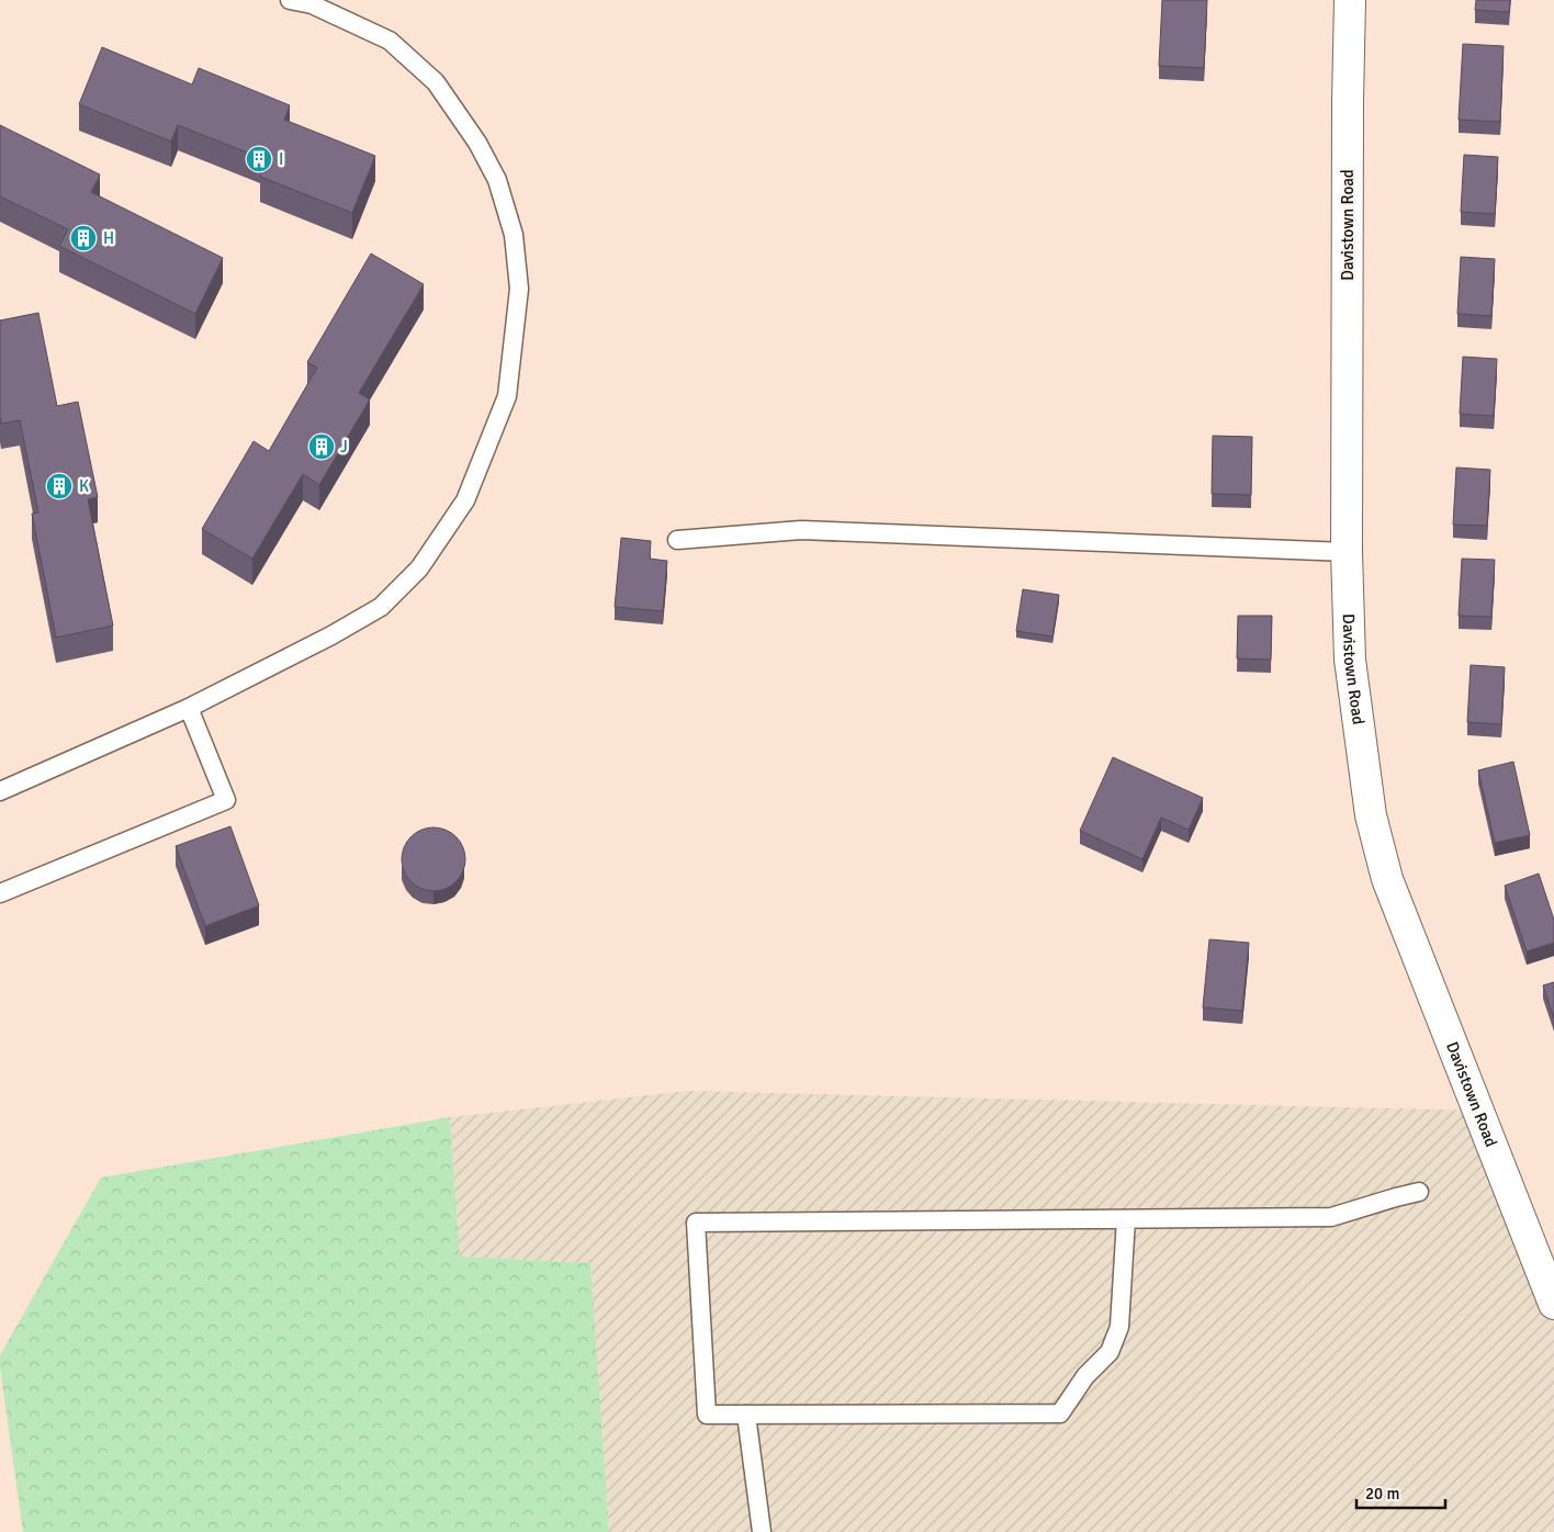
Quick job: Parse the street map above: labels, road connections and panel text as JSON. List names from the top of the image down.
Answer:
{
  "streets": {
    "street": ["Davistown Road"]
  },
  "places": {
    "building": [
      "I",
      "H",
      "J",
      "K"
    ]
  },
  "scale_bar": "20 m"
}
